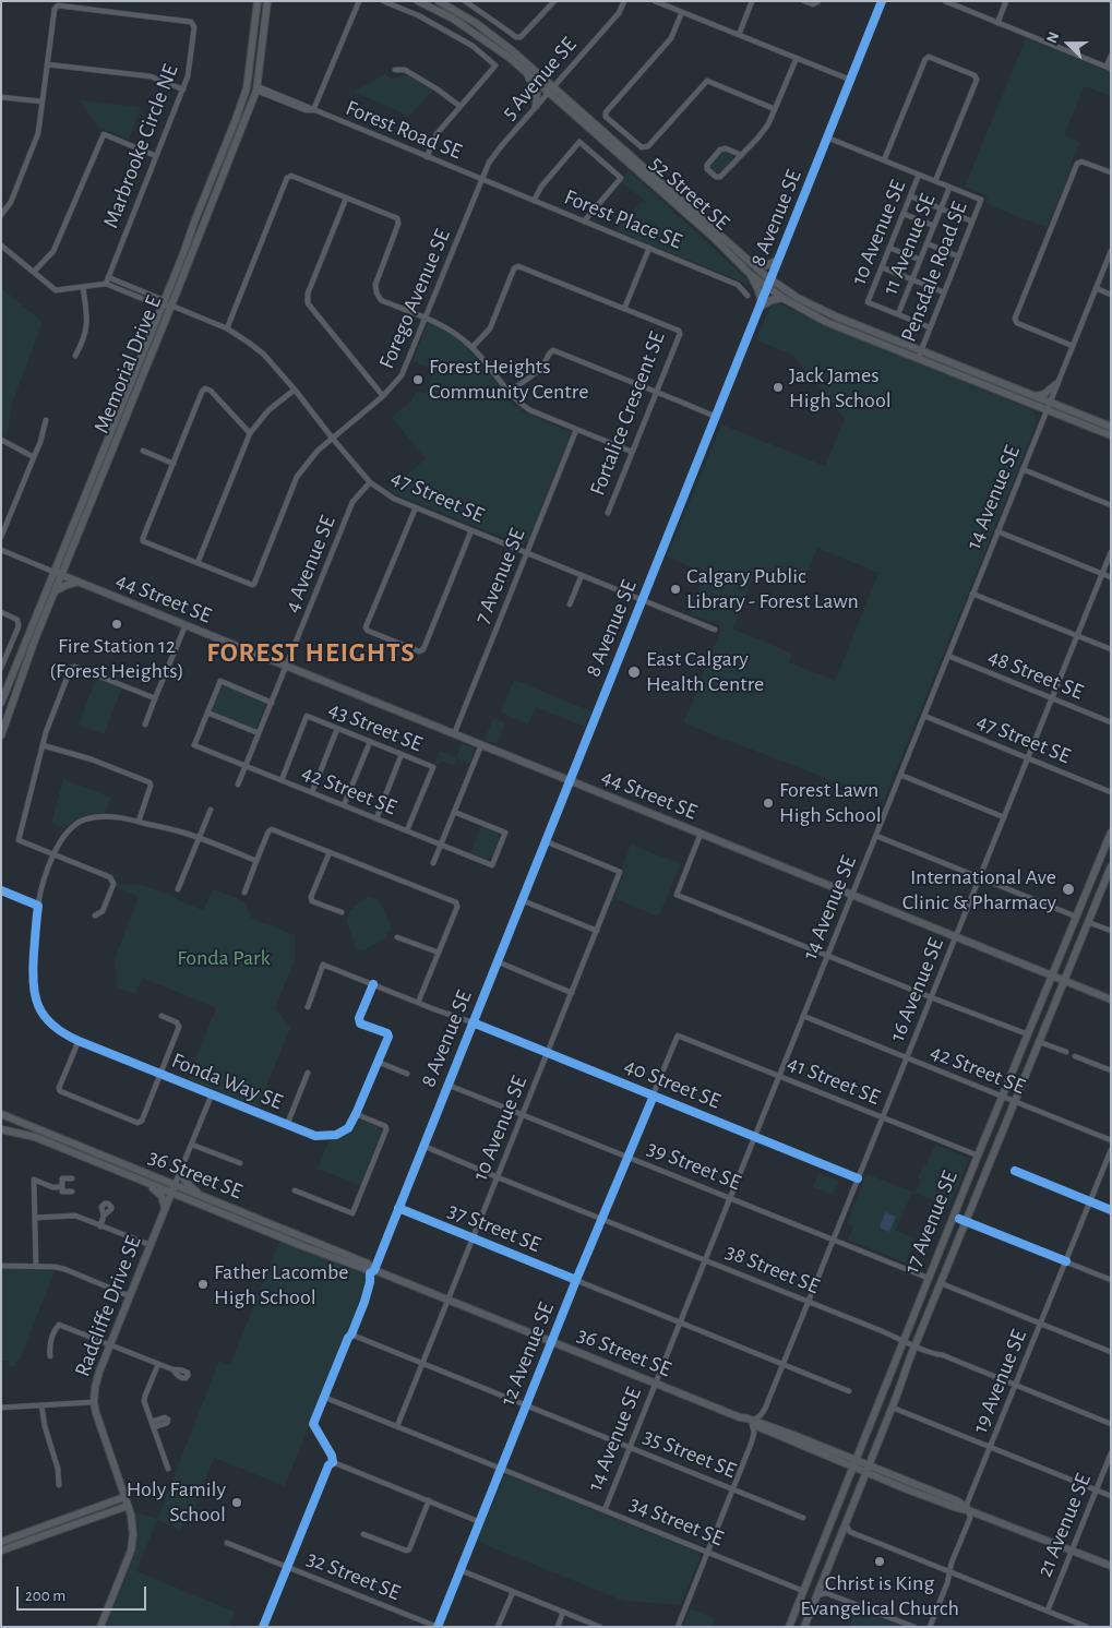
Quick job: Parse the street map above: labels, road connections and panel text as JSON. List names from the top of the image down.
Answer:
{
  "streets": {
    "main road": [
      "52 Street SE",
      "8 Avenue SE",
      "Memorial Drive E",
      "44 Street SE",
      "36 Street SE",
      "17 Avenue SE",
      "Radcliffe Drive SE"
    ],
    "street": [
      "5 Avenue SE",
      "Forest Road SE",
      "Marbrooke Circle NE",
      "Forest Place SE",
      "10 Avenue SE",
      "11 Avenue SE",
      "Pensdale Road SE",
      "Forego Avenue SE",
      "Fortalice Crescent SE",
      "47 Street SE",
      "14 Avenue SE",
      "4 Avenue SE",
      "7 Avenue SE",
      "48 Street SE",
      "43 Street SE",
      "42 Street SE",
      "16 Avenue SE",
      "41 Street SE",
      "Fonda Way SE",
      "40 Street SE",
      "39 Street SE",
      "37 Street SE",
      "38 Street SE",
      "12 Avenue SE",
      "19 Avenue SE",
      "35 Street SE",
      "34 Street SE",
      "21 Avenue SE",
      "32 Street SE"
    ]
  },
  "crossings": [
    ["5 Avenue SE", "Forest Road SE"],
    ["5 Avenue SE", "52 Street SE"],
    ["5 Avenue SE", "Forest Place SE"],
    ["5 Avenue SE", "Forego Avenue SE"],
    ["Forest Road SE", "Forest Place SE"],
    ["Forest Road SE", "Forego Avenue SE"],
    ["Forest Road SE", "Memorial Drive E"],
    ["52 Street SE", "8 Avenue SE"],
    ["52 Street SE", "Pensdale Road SE"],
    ["52 Street SE", "14 Avenue SE"],
    ["8 Avenue SE", "10 Avenue SE"],
    ["8 Avenue SE", "Pensdale Road SE"],
    ["8 Avenue SE", "47 Street SE"],
    ["8 Avenue SE", "44 Street SE"],
    ["8 Avenue SE", "40 Street SE"],
    ["8 Avenue SE", "39 Street SE"],
    ["8 Avenue SE", "36 Street SE"],
    ["8 Avenue SE", "37 Street SE"],
    ["8 Avenue SE", "38 Street SE"],
    ["Forest Place SE", "Forego Avenue SE"],
    ["10 Avenue SE", "11 Avenue SE"],
    ["10 Avenue SE", "Pensdale Road SE"],
    ["10 Avenue SE", "40 Street SE"],
    ["10 Avenue SE", "39 Street SE"],
    ["10 Avenue SE", "36 Street SE"],
    ["10 Avenue SE", "37 Street SE"],
    ["10 Avenue SE", "38 Street SE"],
    ["10 Avenue SE", "35 Street SE"],
    ["10 Avenue SE", "34 Street SE"],
    ["11 Avenue SE", "Pensdale Road SE"],
    ["Forego Avenue SE", "47 Street SE"],
    ["Memorial Drive E", "47 Street SE"],
    ["Memorial Drive E", "44 Street SE"],
    ["47 Street SE", "14 Avenue SE"],
    ["47 Street SE", "4 Avenue SE"],
    ["47 Street SE", "7 Avenue SE"],
    ["47 Street SE", "16 Avenue SE"],
    ["14 Avenue SE", "44 Street SE"],
    ["14 Avenue SE", "48 Street SE"],
    ["14 Avenue SE", "42 Street SE"],
    ["14 Avenue SE", "41 Street SE"],
    ["14 Avenue SE", "40 Street SE"],
    ["14 Avenue SE", "39 Street SE"],
    ["14 Avenue SE", "36 Street SE"],
    ["14 Avenue SE", "37 Street SE"],
    ["14 Avenue SE", "38 Street SE"],
    ["14 Avenue SE", "35 Street SE"],
    ["14 Avenue SE", "34 Street SE"],
    ["4 Avenue SE", "44 Street SE"],
    ["4 Avenue SE", "42 Street SE"],
    ["7 Avenue SE", "44 Street SE"],
    ["44 Street SE", "16 Avenue SE"],
    ["44 Street SE", "17 Avenue SE"],
    ["48 Street SE", "16 Avenue SE"],
    ["43 Street SE", "42 Street SE"],
    ["42 Street SE", "16 Avenue SE"],
    ["42 Street SE", "17 Avenue SE"],
    ["16 Avenue SE", "41 Street SE"],
    ["16 Avenue SE", "40 Street SE"],
    ["16 Avenue SE", "39 Street SE"],
    ["16 Avenue SE", "36 Street SE"],
    ["16 Avenue SE", "37 Street SE"],
    ["16 Avenue SE", "38 Street SE"],
    ["41 Street SE", "17 Avenue SE"],
    ["41 Street SE", "12 Avenue SE"],
    ["Fonda Way SE", "40 Street SE"],
    ["Fonda Way SE", "Radcliffe Drive SE"],
    ["40 Street SE", "12 Avenue SE"],
    ["39 Street SE", "17 Avenue SE"],
    ["39 Street SE", "12 Avenue SE"],
    ["36 Street SE", "17 Avenue SE"],
    ["36 Street SE", "Radcliffe Drive SE"],
    ["36 Street SE", "12 Avenue SE"],
    ["36 Street SE", "19 Avenue SE"],
    ["36 Street SE", "21 Avenue SE"],
    ["17 Avenue SE", "38 Street SE"],
    ["17 Avenue SE", "34 Street SE"],
    ["37 Street SE", "12 Avenue SE"],
    ["38 Street SE", "12 Avenue SE"],
    ["38 Street SE", "19 Avenue SE"],
    ["12 Avenue SE", "35 Street SE"],
    ["12 Avenue SE", "34 Street SE"],
    ["12 Avenue SE", "32 Street SE"],
    ["35 Street SE", "34 Street SE"]
  ],
  "districts": ["FOREST HEIGHTS"],
  "parks": ["Fonda Park"],
  "places": [
    "Forest Heights Community Centre",
    "Jack James High School",
    "Calgary Public Library - Forest Lawn",
    "Fire Station 12 (Forest Heights)",
    "East Calgary Health Centre",
    "Forest Lawn High School",
    "International Ave Clinic & Pharmacy",
    "Father Lacombe High School",
    "Holy Family School",
    "Christ is King Evangelical Church"
  ],
  "scale_bar": "200 m",
  "north": "left"
}
